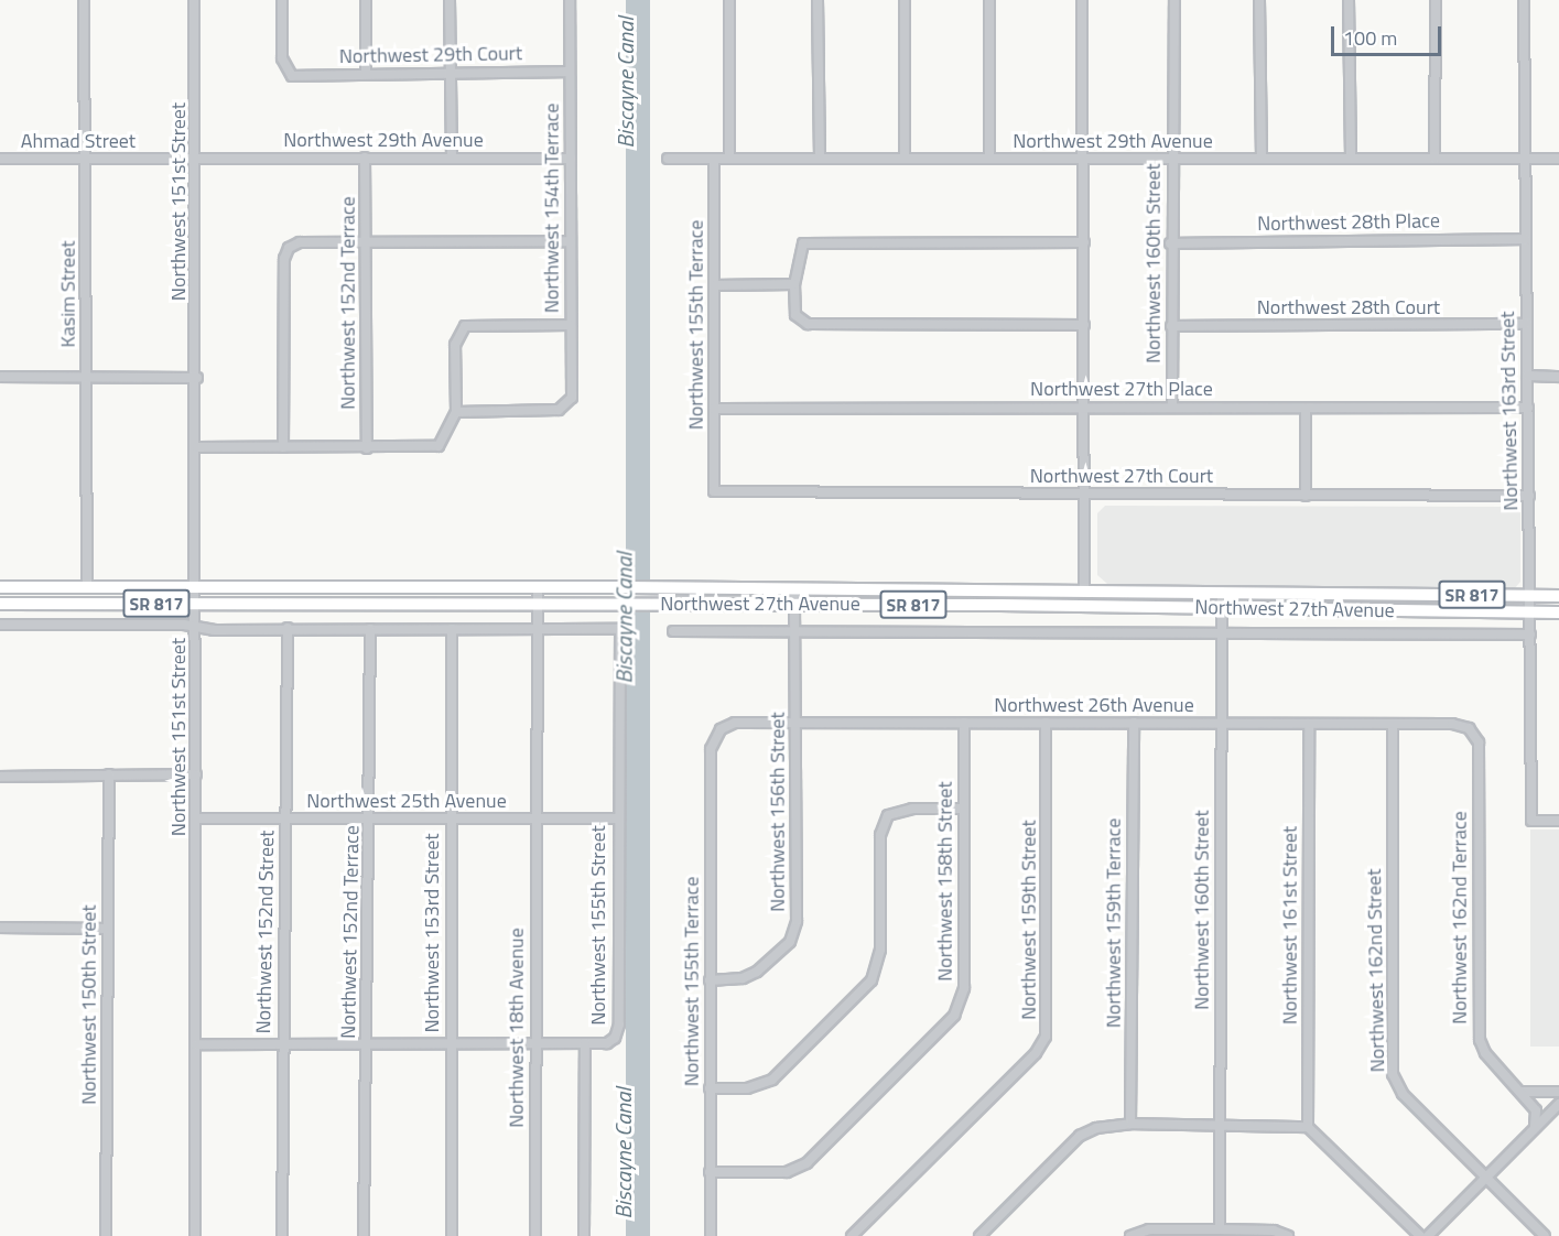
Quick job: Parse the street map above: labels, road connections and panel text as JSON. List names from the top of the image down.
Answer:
{
  "streets": {
    "main road": ["SR 817", "Northwest 27th Avenue"],
    "street": [
      "Northwest 29th Court",
      "Northwest 29th Avenue",
      "Ahmad Street",
      "Northwest 151st Street",
      "Northwest 154th Terrace",
      "Northwest 28th Place",
      "Northwest 160th Street",
      "Kasim Street",
      "Northwest 152nd Terrace",
      "Northwest 28th Court",
      "Northwest 155th Terrace",
      "Northwest 27th Place",
      "Northwest 163rd Street",
      "Northwest 27th Court",
      "Northwest 26th Avenue",
      "Northwest 25th Avenue",
      "Northwest 156th Street",
      "Northwest 158th Street",
      "Northwest 162nd Terrace",
      "Northwest 159th Street",
      "Northwest 159th Terrace",
      "Northwest 155th Street",
      "Northwest 161st Street",
      "Northwest 152nd Street",
      "Northwest 153rd Street",
      "Northwest 162nd Street",
      "Northwest 150th Street",
      "Northwest 18th Avenue"
    ]
  },
  "crossings": [
    ["Northwest 29th Court", "Northwest 154th Terrace"],
    ["Northwest 29th Avenue", "Ahmad Street"],
    ["Northwest 29th Avenue", "Northwest 151st Street"],
    ["Northwest 29th Avenue", "Northwest 154th Terrace"],
    ["Northwest 29th Avenue", "Northwest 160th Street"],
    ["Northwest 29th Avenue", "Northwest 152nd Terrace"],
    ["Northwest 29th Avenue", "Northwest 155th Terrace"],
    ["Northwest 29th Avenue", "Northwest 163rd Street"],
    ["Ahmad Street", "Northwest 151st Street"],
    ["Ahmad Street", "Kasim Street"],
    ["Northwest 151st Street", "Northwest 27th Avenue"],
    ["Northwest 151st Street", "Northwest 25th Avenue"],
    ["Northwest 28th Place", "Northwest 160th Street"],
    ["Northwest 28th Place", "Northwest 163rd Street"],
    ["Northwest 160th Street", "Northwest 28th Court"],
    ["Northwest 160th Street", "Northwest 27th Place"],
    ["Northwest 160th Street", "Northwest 27th Avenue"],
    ["Northwest 160th Street", "Northwest 26th Avenue"],
    ["Kasim Street", "Northwest 27th Avenue"],
    ["Northwest 152nd Terrace", "Northwest 25th Avenue"],
    ["Northwest 28th Court", "Northwest 163rd Street"],
    ["Northwest 155th Terrace", "Northwest 27th Place"],
    ["Northwest 155th Terrace", "Northwest 27th Court"],
    ["Northwest 155th Terrace", "Northwest 26th Avenue"],
    ["Northwest 155th Terrace", "Northwest 156th Street"],
    ["Northwest 155th Terrace", "Northwest 158th Street"],
    ["Northwest 27th Place", "Northwest 163rd Street"],
    ["Northwest 163rd Street", "Northwest 27th Court"],
    ["Northwest 163rd Street", "Northwest 27th Avenue"],
    ["Northwest 27th Avenue", "Northwest 156th Street"],
    ["Northwest 27th Avenue", "Northwest 18th Avenue"],
    ["Northwest 26th Avenue", "Northwest 156th Street"],
    ["Northwest 26th Avenue", "Northwest 158th Street"],
    ["Northwest 26th Avenue", "Northwest 162nd Terrace"],
    ["Northwest 26th Avenue", "Northwest 159th Street"],
    ["Northwest 26th Avenue", "Northwest 159th Terrace"],
    ["Northwest 26th Avenue", "Northwest 161st Street"],
    ["Northwest 26th Avenue", "Northwest 162nd Street"],
    ["Northwest 25th Avenue", "Northwest 155th Street"],
    ["Northwest 25th Avenue", "Northwest 152nd Street"],
    ["Northwest 25th Avenue", "Northwest 153rd Street"],
    ["Northwest 25th Avenue", "Northwest 18th Avenue"],
    ["Northwest 155th Street", "Northwest 18th Avenue"]
  ],
  "water": ["Biscayne Canal"],
  "scale_bar": "100 m"
}
